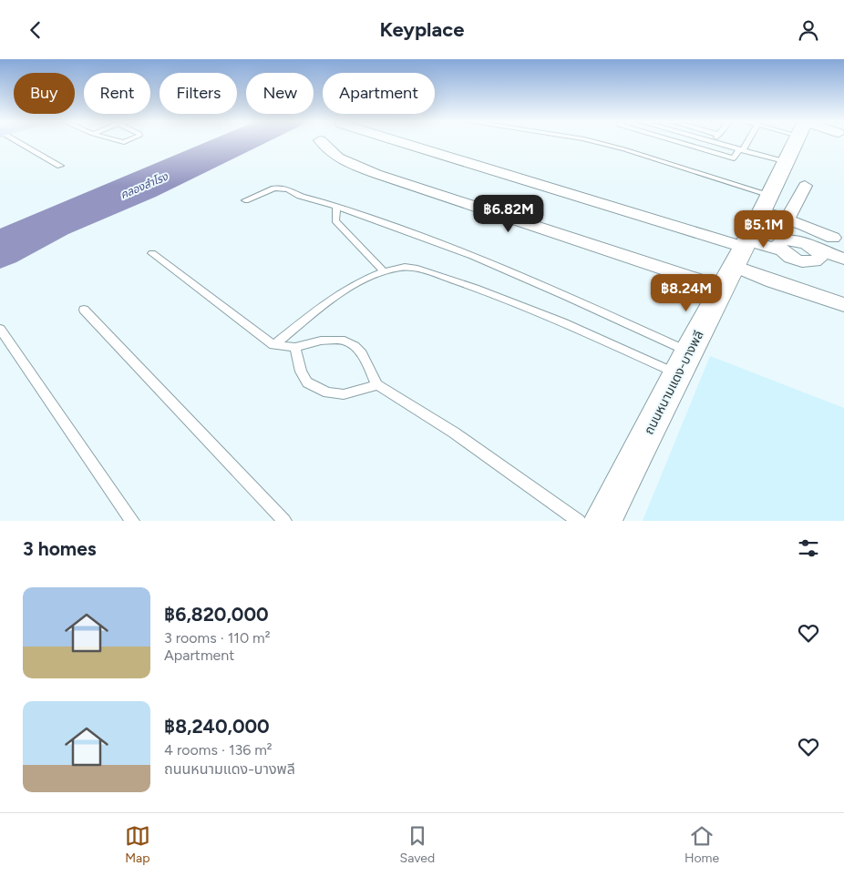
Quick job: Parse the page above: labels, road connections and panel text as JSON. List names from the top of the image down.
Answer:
{
  "streets": {
    "main road": ["ถนนหนามแดง-บางพลี"]
  },
  "water": ["คลองสำโรง"],
  "page": {
    "header": "Keyplace",
    "chip": [
      "Buy",
      "Rent",
      "Filters",
      "New",
      "Apartment"
    ],
    "price": ["฿6.82M", "฿5.1M", "฿8.24M"],
    "heading": "3 homes",
    "list": [
      {
        "name": "฿6,820,000",
        "note": "3 rooms · 110 m² · Apartment"
      },
      {
        "name": "฿8,240,000",
        "note": "4 rooms · 136 m² · ถนนหนามแดง-บางพลี"
      }
    ],
    "tabs": ["Map", "Saved", "Home"]
  }
}
